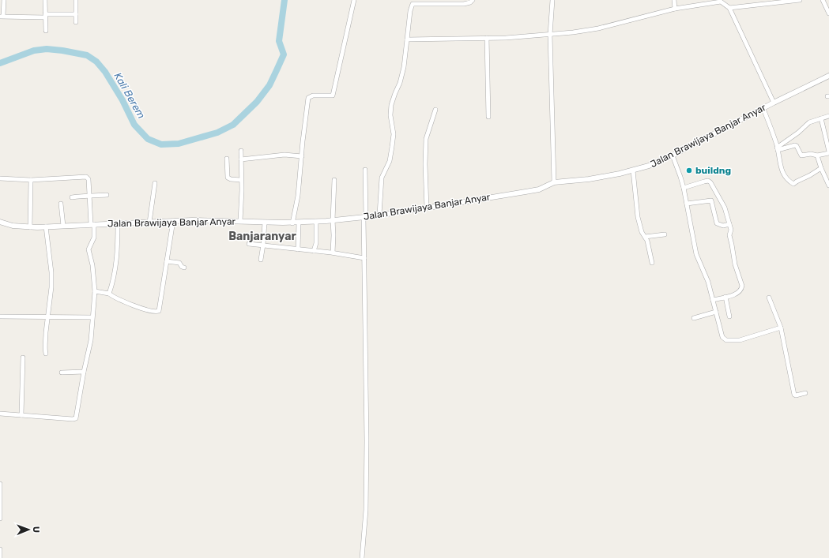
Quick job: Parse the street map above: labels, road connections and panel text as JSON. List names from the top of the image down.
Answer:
{
  "streets": {
    "street": ["Jalan Brawijaya Banjar Anyar"]
  },
  "districts": ["Banjaranyar"],
  "water": ["Kali Berem"],
  "places": ["buildng"],
  "north": "right"
}
